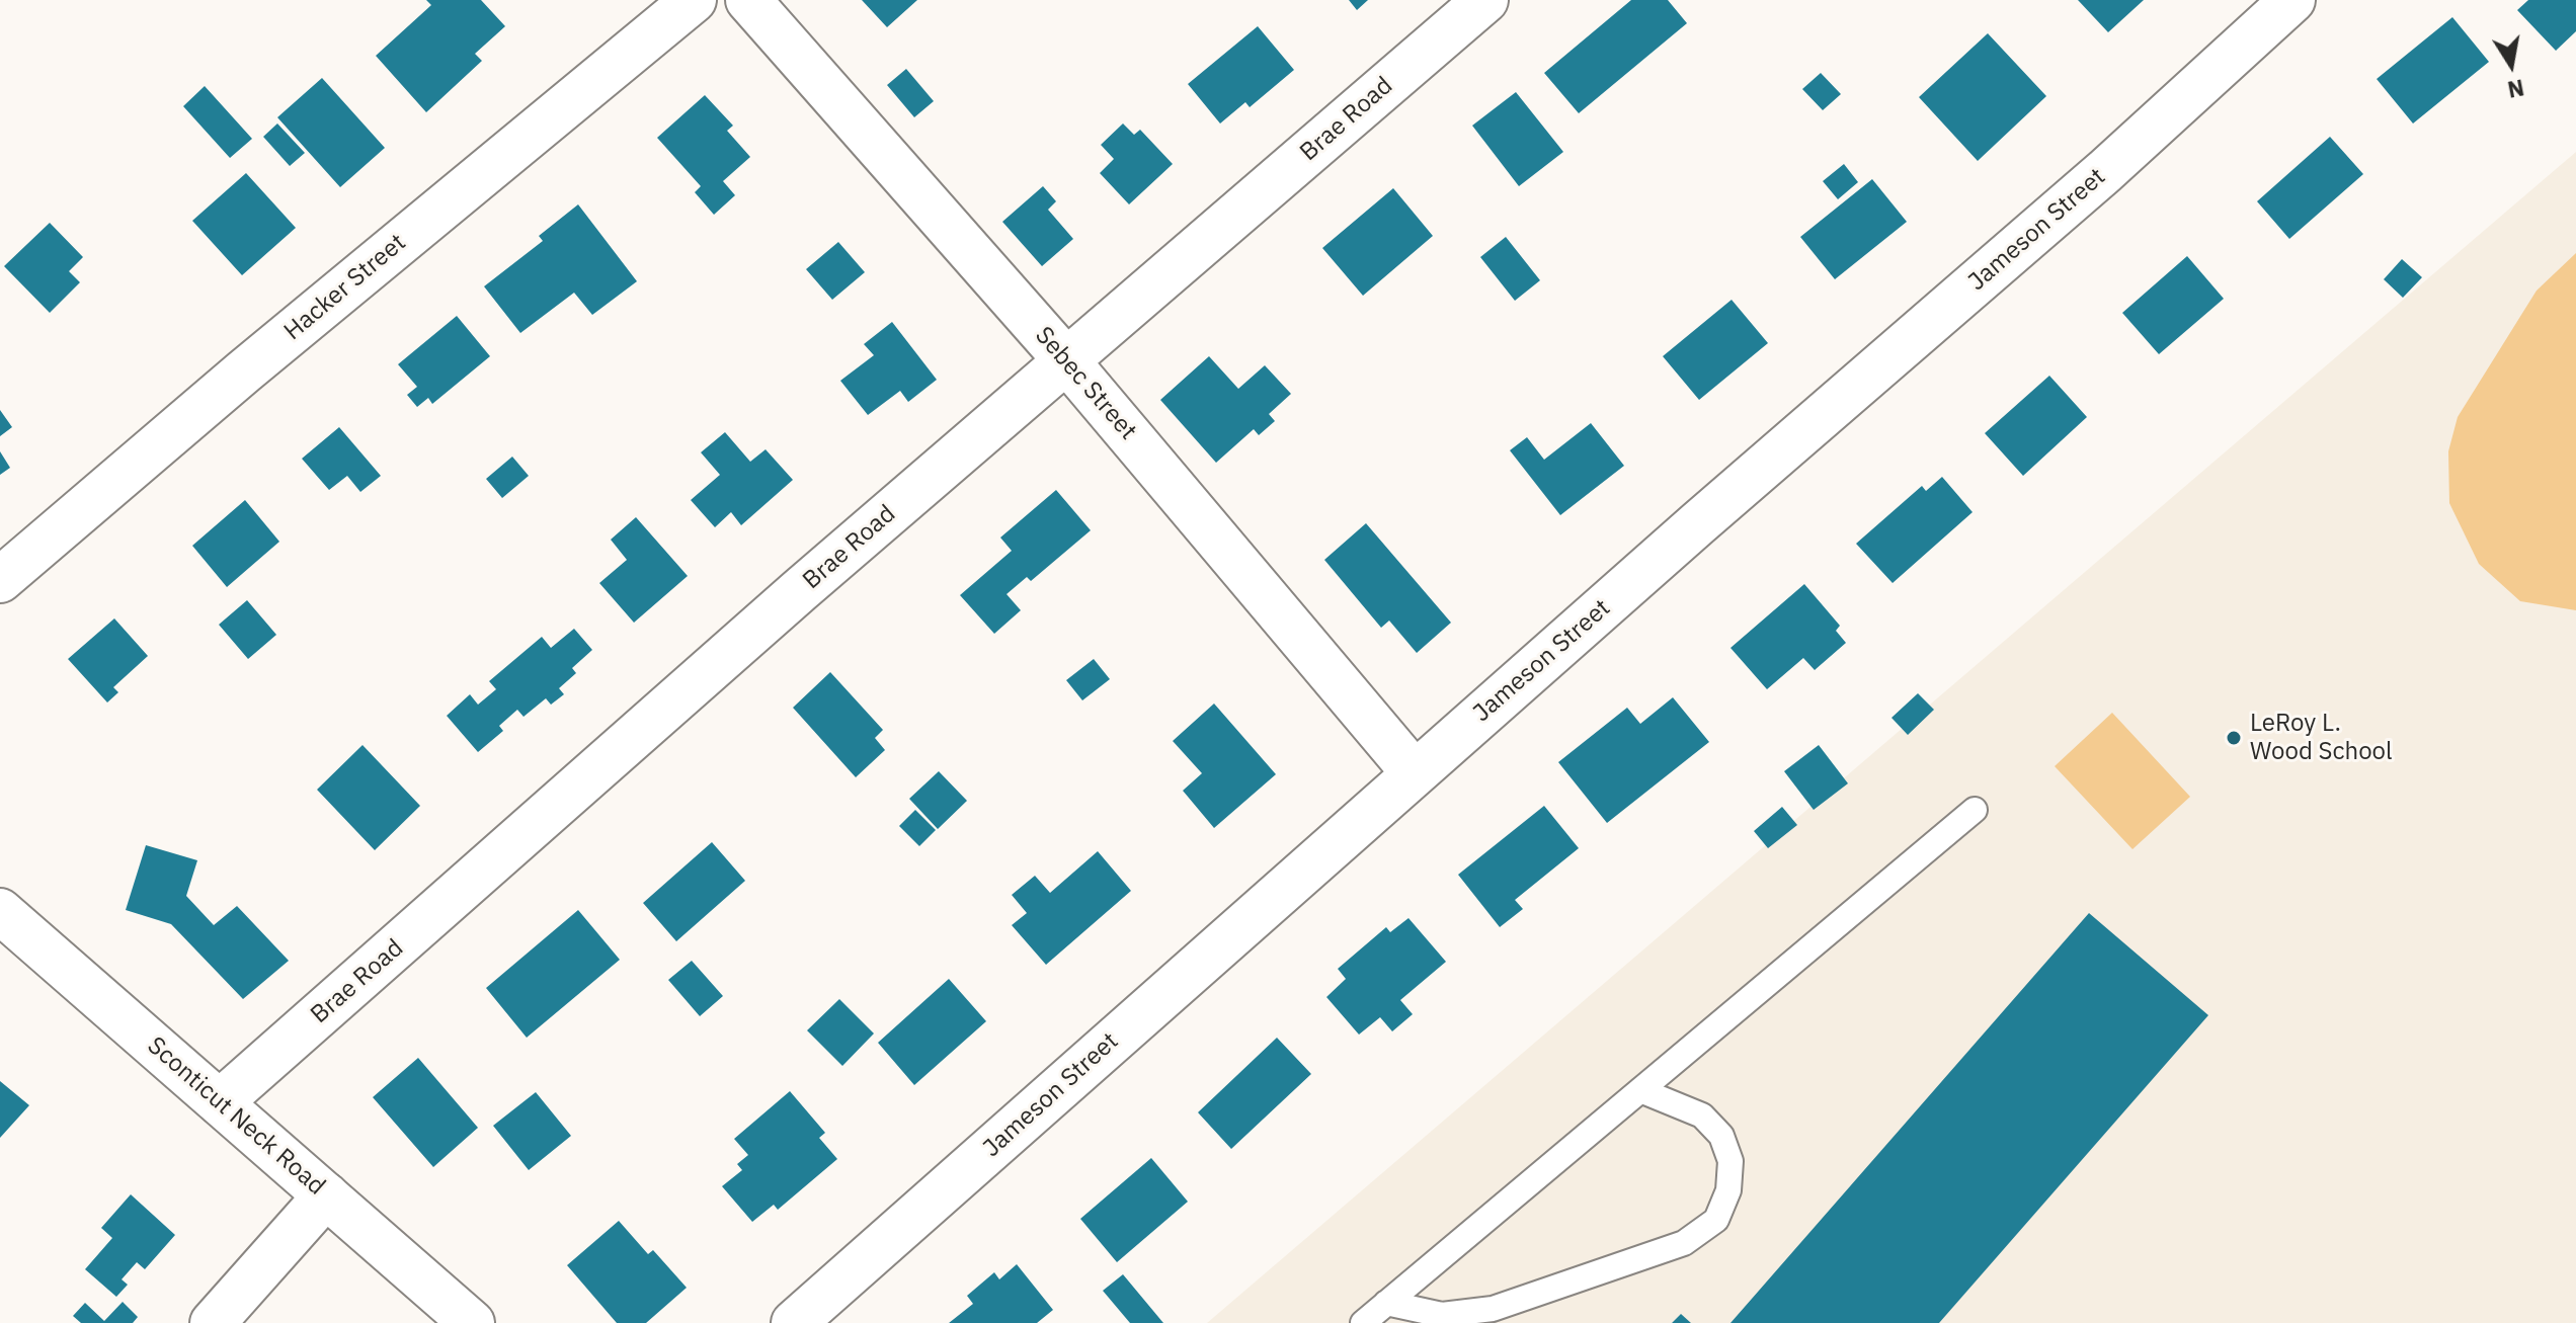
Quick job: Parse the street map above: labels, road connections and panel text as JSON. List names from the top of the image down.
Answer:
{
  "streets": {
    "street": [
      "Brae Road",
      "Jameson Street",
      "Hacker Street",
      "Sebec Street",
      "Sconticut Neck Road"
    ]
  },
  "crossings": [
    ["Brae Road", "Sebec Street"],
    ["Brae Road", "Sconticut Neck Road"],
    ["Jameson Street", "Sebec Street"]
  ],
  "places": ["LeRoy L. Wood School"],
  "north": "bottom"
}
